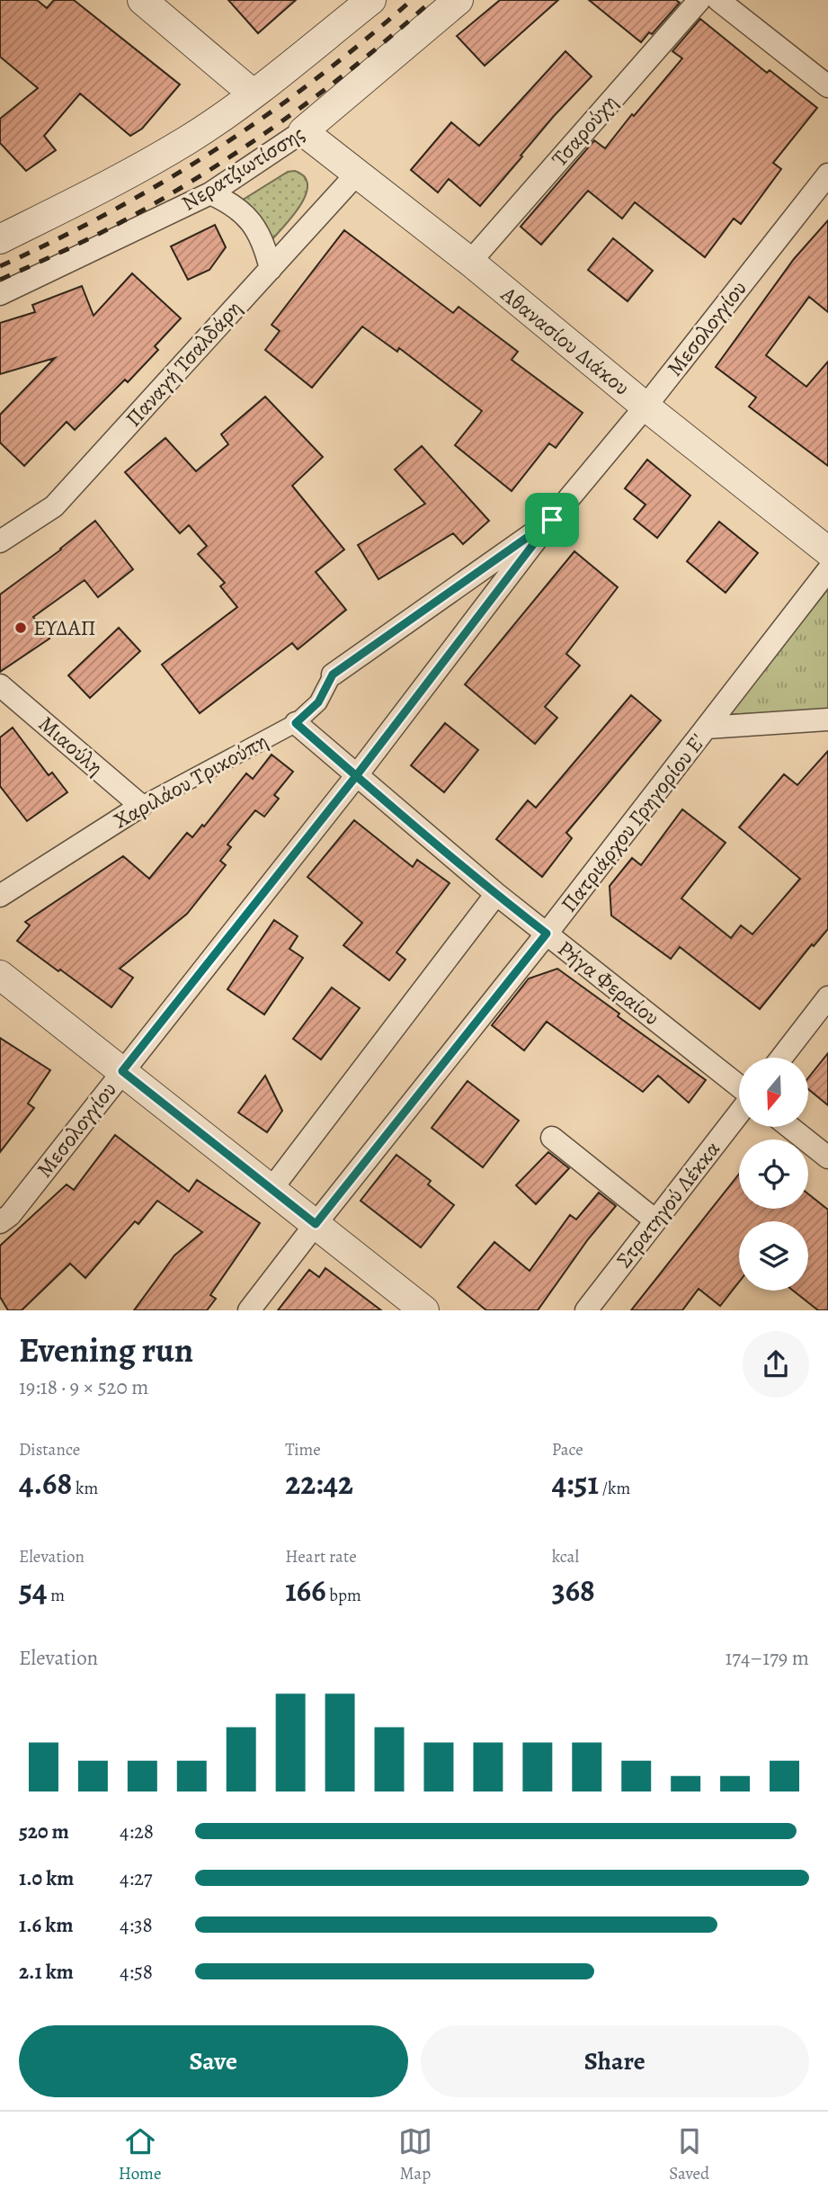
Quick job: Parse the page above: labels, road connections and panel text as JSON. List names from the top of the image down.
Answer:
{
  "streets": {
    "street": [
      "Τσαρούχη",
      "Νερατζιωτίσσης",
      "Μεσολογγίου",
      "Αθανασίου Διάκου",
      "Παναγή Τσαλδάρη",
      "Μιαούλη",
      "Χαριλάου Τρικούπη",
      "Πατριάρχου Γρηγορίου Ε'",
      "Ρήγα Φεραίου",
      "Στρατηγού Λέκκα"
    ]
  },
  "crossings": [
    ["Τσαρούχη", "Αθανασίου Διάκου"],
    ["Νερατζιωτίσσης", "Αθανασίου Διάκου"],
    ["Μεσολογγίου", "Αθανασίου Διάκου"],
    ["Μεσολογγίου", "Χαριλάου Τρικούπη"],
    ["Μεσολογγίου", "Ρήγα Φεραίου"],
    ["Αθανασίου Διάκου", "Παναγή Τσαλδάρη"],
    ["Μιαούλη", "Χαριλάου Τρικούπη"],
    ["Χαριλάου Τρικούπη", "Ρήγα Φεραίου"],
    ["Πατριάρχου Γρηγορίου Ε'", "Ρήγα Φεραίου"]
  ],
  "places": ["ΕΥΔΑΠ"],
  "north": "bottom",
  "page": {
    "heading": ["Evening run", "19:18 · 9 × 520 m"],
    "stats": [
      ["Distance", "4.68 km"],
      ["Time", "22:42"],
      ["Pace", "4:51 /km"],
      ["Elevation", "54 m"],
      ["Heart rate", "166 bpm"],
      ["kcal", "368"]
    ],
    "chart": ["Elevation", "174–179 m"],
    "list": [
      {
        "name": "520 m",
        "note": "4:28"
      },
      {
        "name": "1.0 km",
        "note": "4:27"
      },
      {
        "name": "1.6 km",
        "note": "4:38"
      },
      {
        "name": "2.1 km",
        "note": "4:58"
      }
    ],
    "buttons": ["Save", "Share"],
    "tabs": ["Home", "Map", "Saved"]
  }
}
